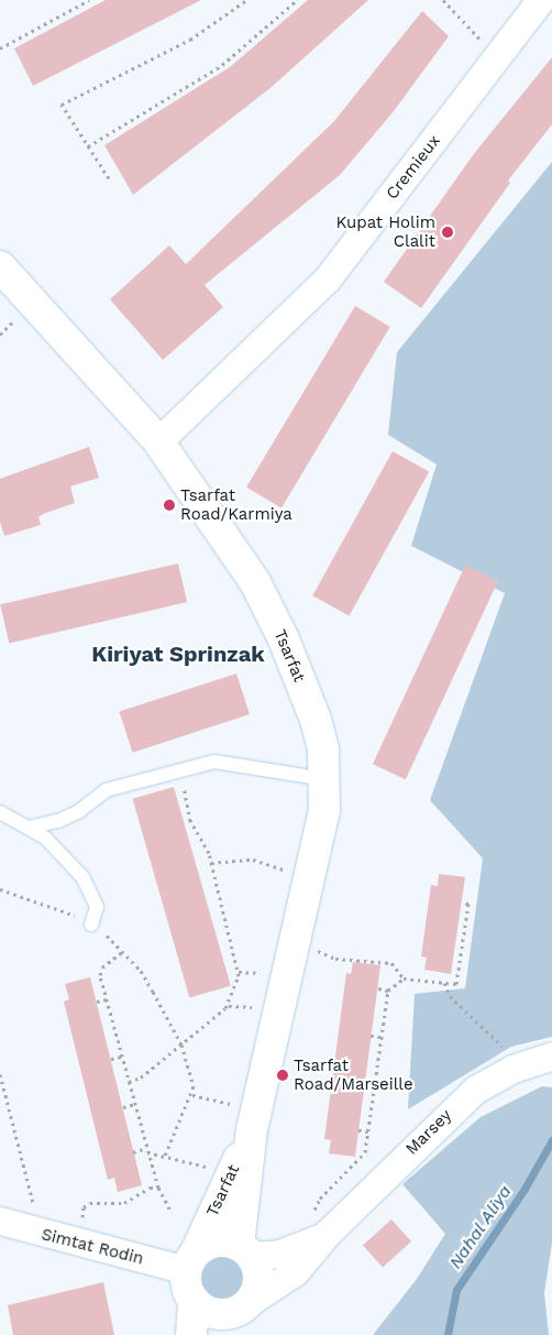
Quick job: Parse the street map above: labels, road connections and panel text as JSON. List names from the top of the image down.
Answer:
{
  "streets": {
    "street": [
      "Cremieux",
      "Tsarfat",
      "Marsey",
      "Simtat Rodin"
    ]
  },
  "crossings": [
    ["Cremieux", "Tsarfat"],
    ["Tsarfat", "Marsey"],
    ["Tsarfat", "Simtat Rodin"],
    ["Marsey", "Simtat Rodin"]
  ],
  "districts": ["Kiriyat Sprinzak"],
  "water": ["Nahal Aliya"],
  "places": ["Kupat Holim Clalit", "Tsarfat Road/Karmiya", "Tsarfat Road/Marseille"]
}
